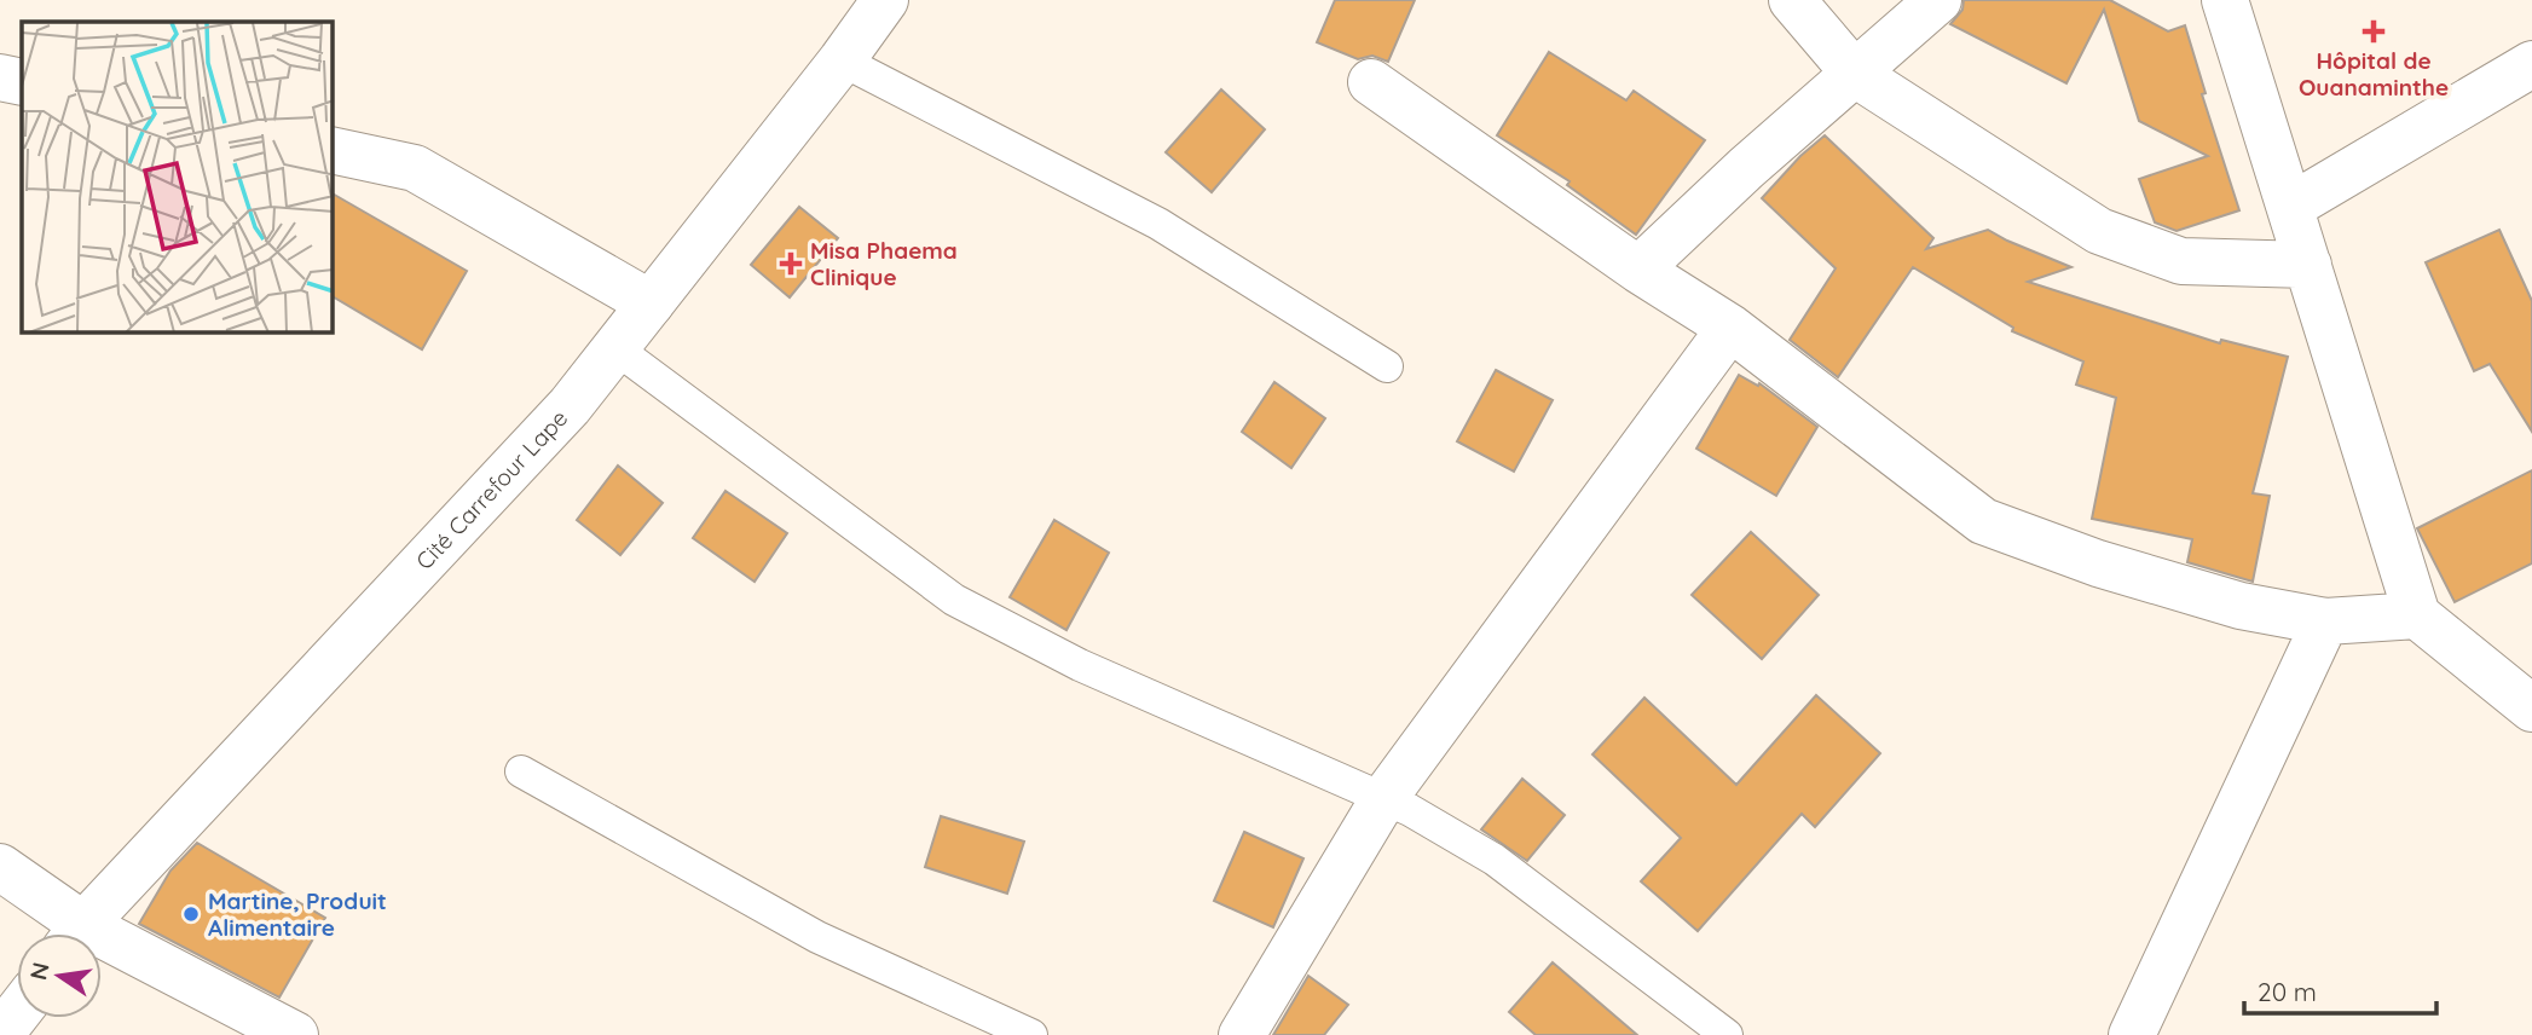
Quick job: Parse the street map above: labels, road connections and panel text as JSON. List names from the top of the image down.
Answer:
{
  "streets": {
    "street": ["Cité Carrefour Lape"]
  },
  "places": {
    "health": ["Hôpital de Ouanaminthe", "Misa Phaema Clinique"],
    "other": ["Martine, Produit Alimentaire"]
  },
  "scale_bar": "20 m",
  "north": "left"
}
